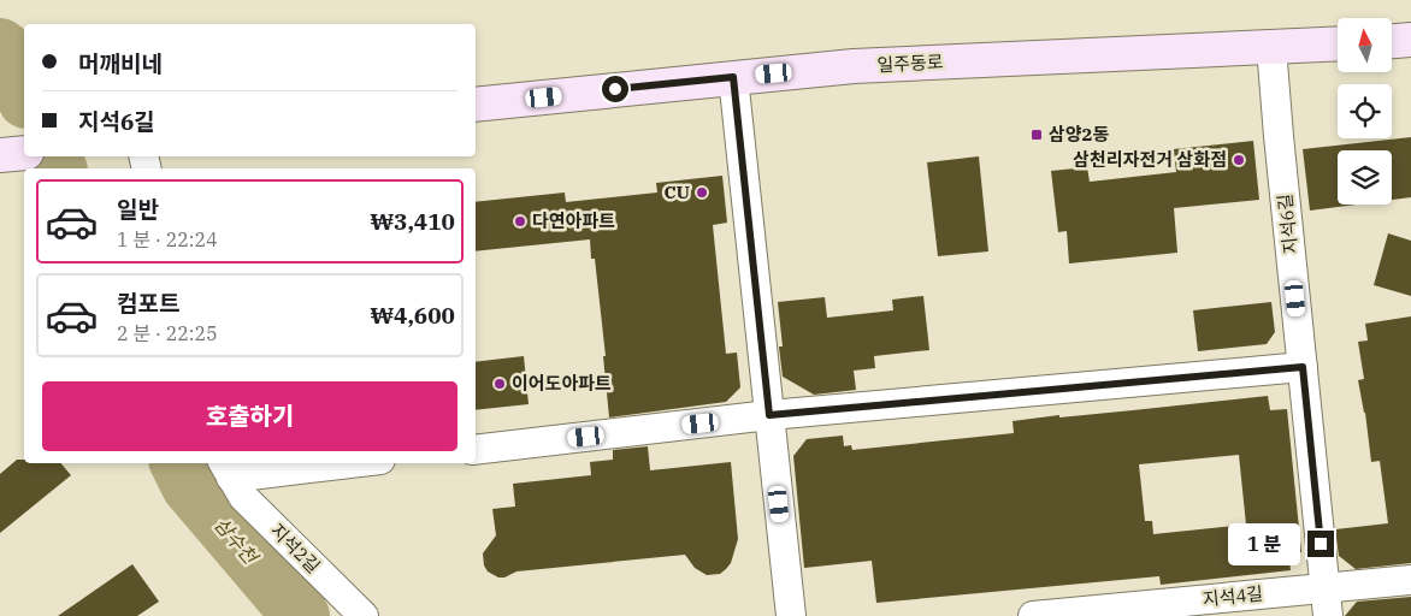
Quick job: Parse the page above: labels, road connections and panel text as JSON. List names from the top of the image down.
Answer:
{
  "streets": {
    "main road": ["일주동로"],
    "street": ["지석6길", "지석2길", "지석4길"]
  },
  "crossings": [
    ["일주동로", "지석6길"],
    ["지석6길", "지석4길"]
  ],
  "water": ["삼수천"],
  "places": {
    "transit": ["삼양2동"],
    "other": [
      "삼천리자전거 삼화점",
      "CU",
      "다연아파트",
      "이어도아파트"
    ]
  },
  "north": "top",
  "page": {
    "banner": ["머깨비네", "지석6길"],
    "list": [
      {
        "name": "일반",
        "note": "1 분 · 22:24",
        "value": "₩3,410"
      },
      {
        "name": "컴포트",
        "note": "2 분 · 22:25",
        "value": "₩4,600"
      }
    ],
    "buttons": "호출하기",
    "bubble": "1 분"
  }
}
